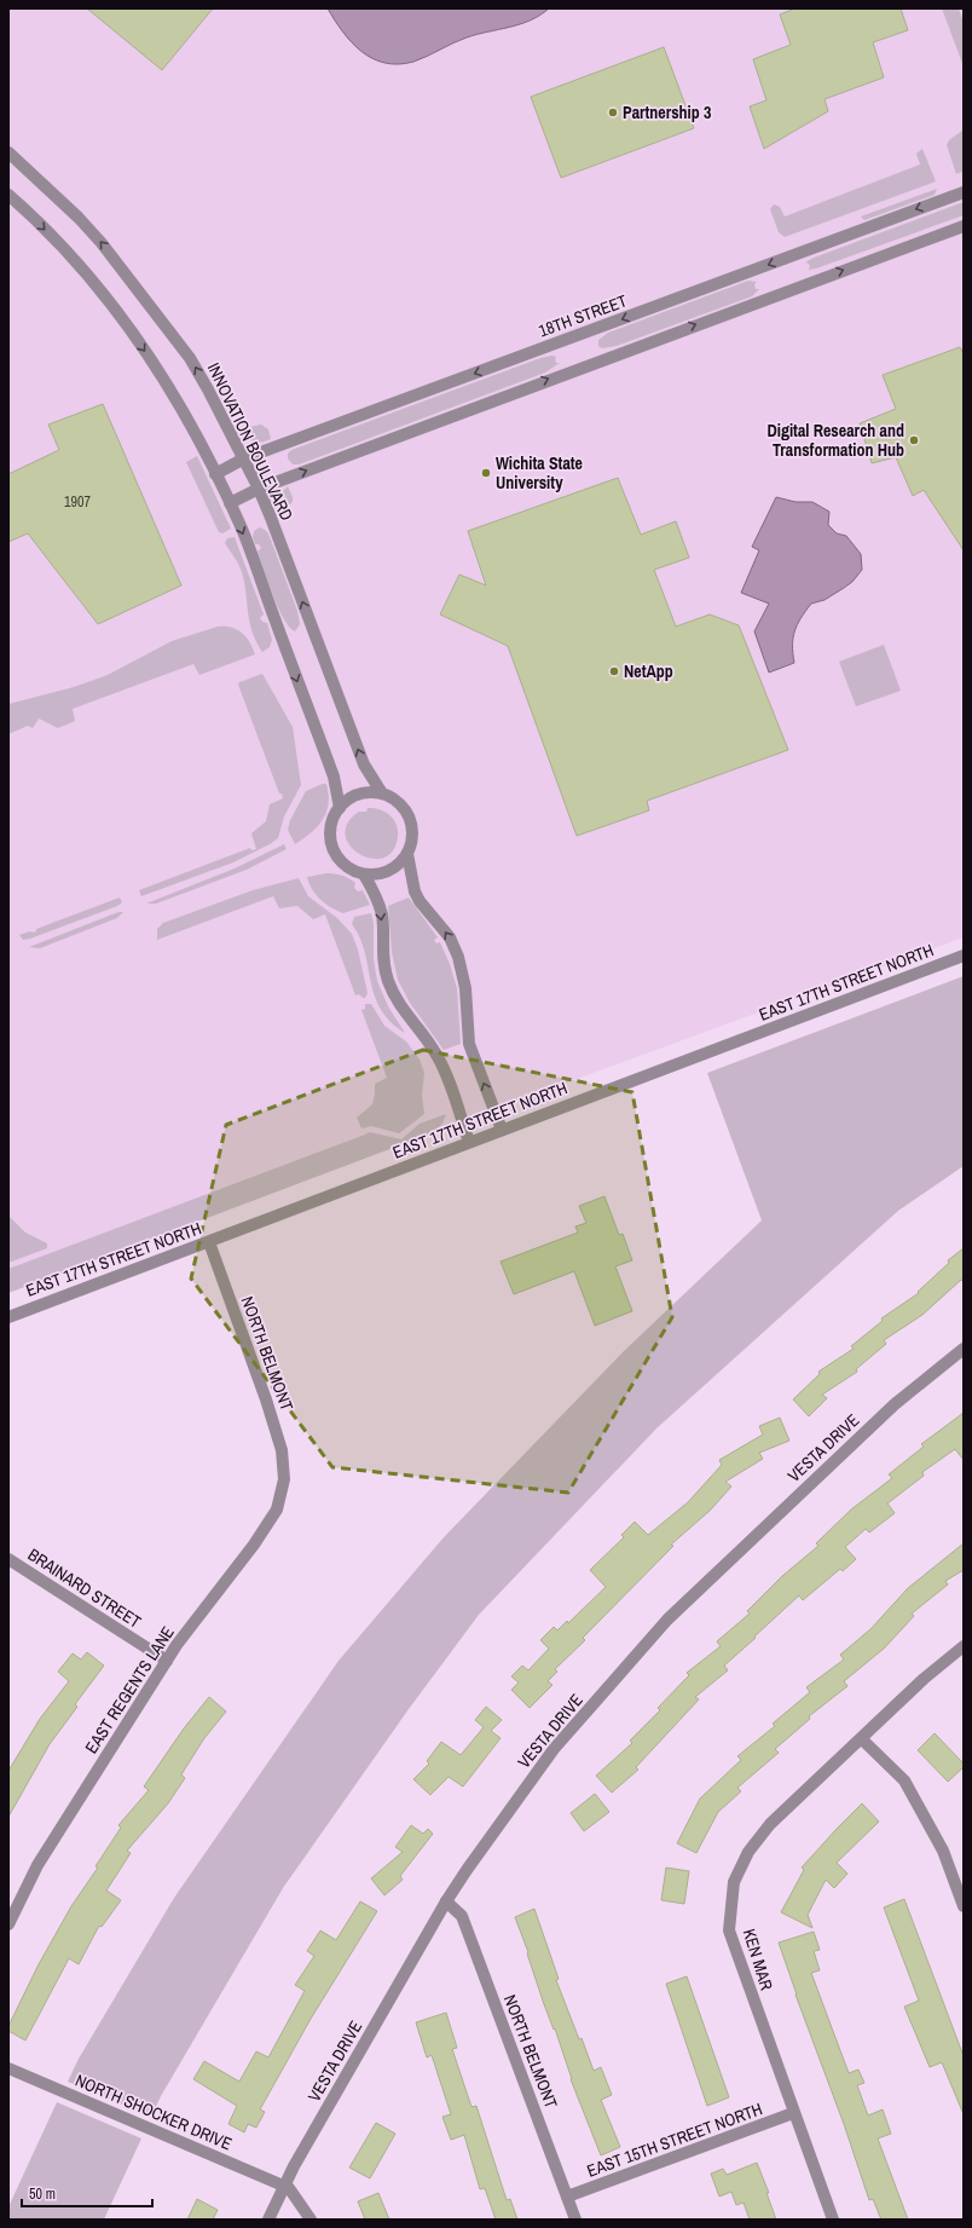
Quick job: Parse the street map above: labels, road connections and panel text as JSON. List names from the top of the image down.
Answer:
{
  "streets": {
    "street": [
      "18TH STREET",
      "INNOVATION BOULEVARD",
      "EAST 17TH STREET NORTH",
      "NORTH BELMONT",
      "VESTA DRIVE",
      "BRAINARD STREET",
      "EAST REGENTS LANE",
      "KEN MAR",
      "NORTH SHOCKER DRIVE",
      "EAST 15TH STREET NORTH"
    ]
  },
  "crossings": [
    ["18TH STREET", "INNOVATION BOULEVARD"],
    ["INNOVATION BOULEVARD", "EAST 17TH STREET NORTH"],
    ["EAST 17TH STREET NORTH", "NORTH BELMONT"],
    ["NORTH BELMONT", "VESTA DRIVE"],
    ["NORTH BELMONT", "EAST REGENTS LANE"],
    ["NORTH BELMONT", "EAST 15TH STREET NORTH"],
    ["VESTA DRIVE", "NORTH SHOCKER DRIVE"],
    ["BRAINARD STREET", "EAST REGENTS LANE"],
    ["KEN MAR", "EAST 15TH STREET NORTH"]
  ],
  "places": [
    "Partnership 3",
    "Digital Research and Transformation Hub",
    "Wichita State University",
    "NetApp"
  ],
  "house_numbers": ["1907"],
  "scale_bar": "50 m"
}
